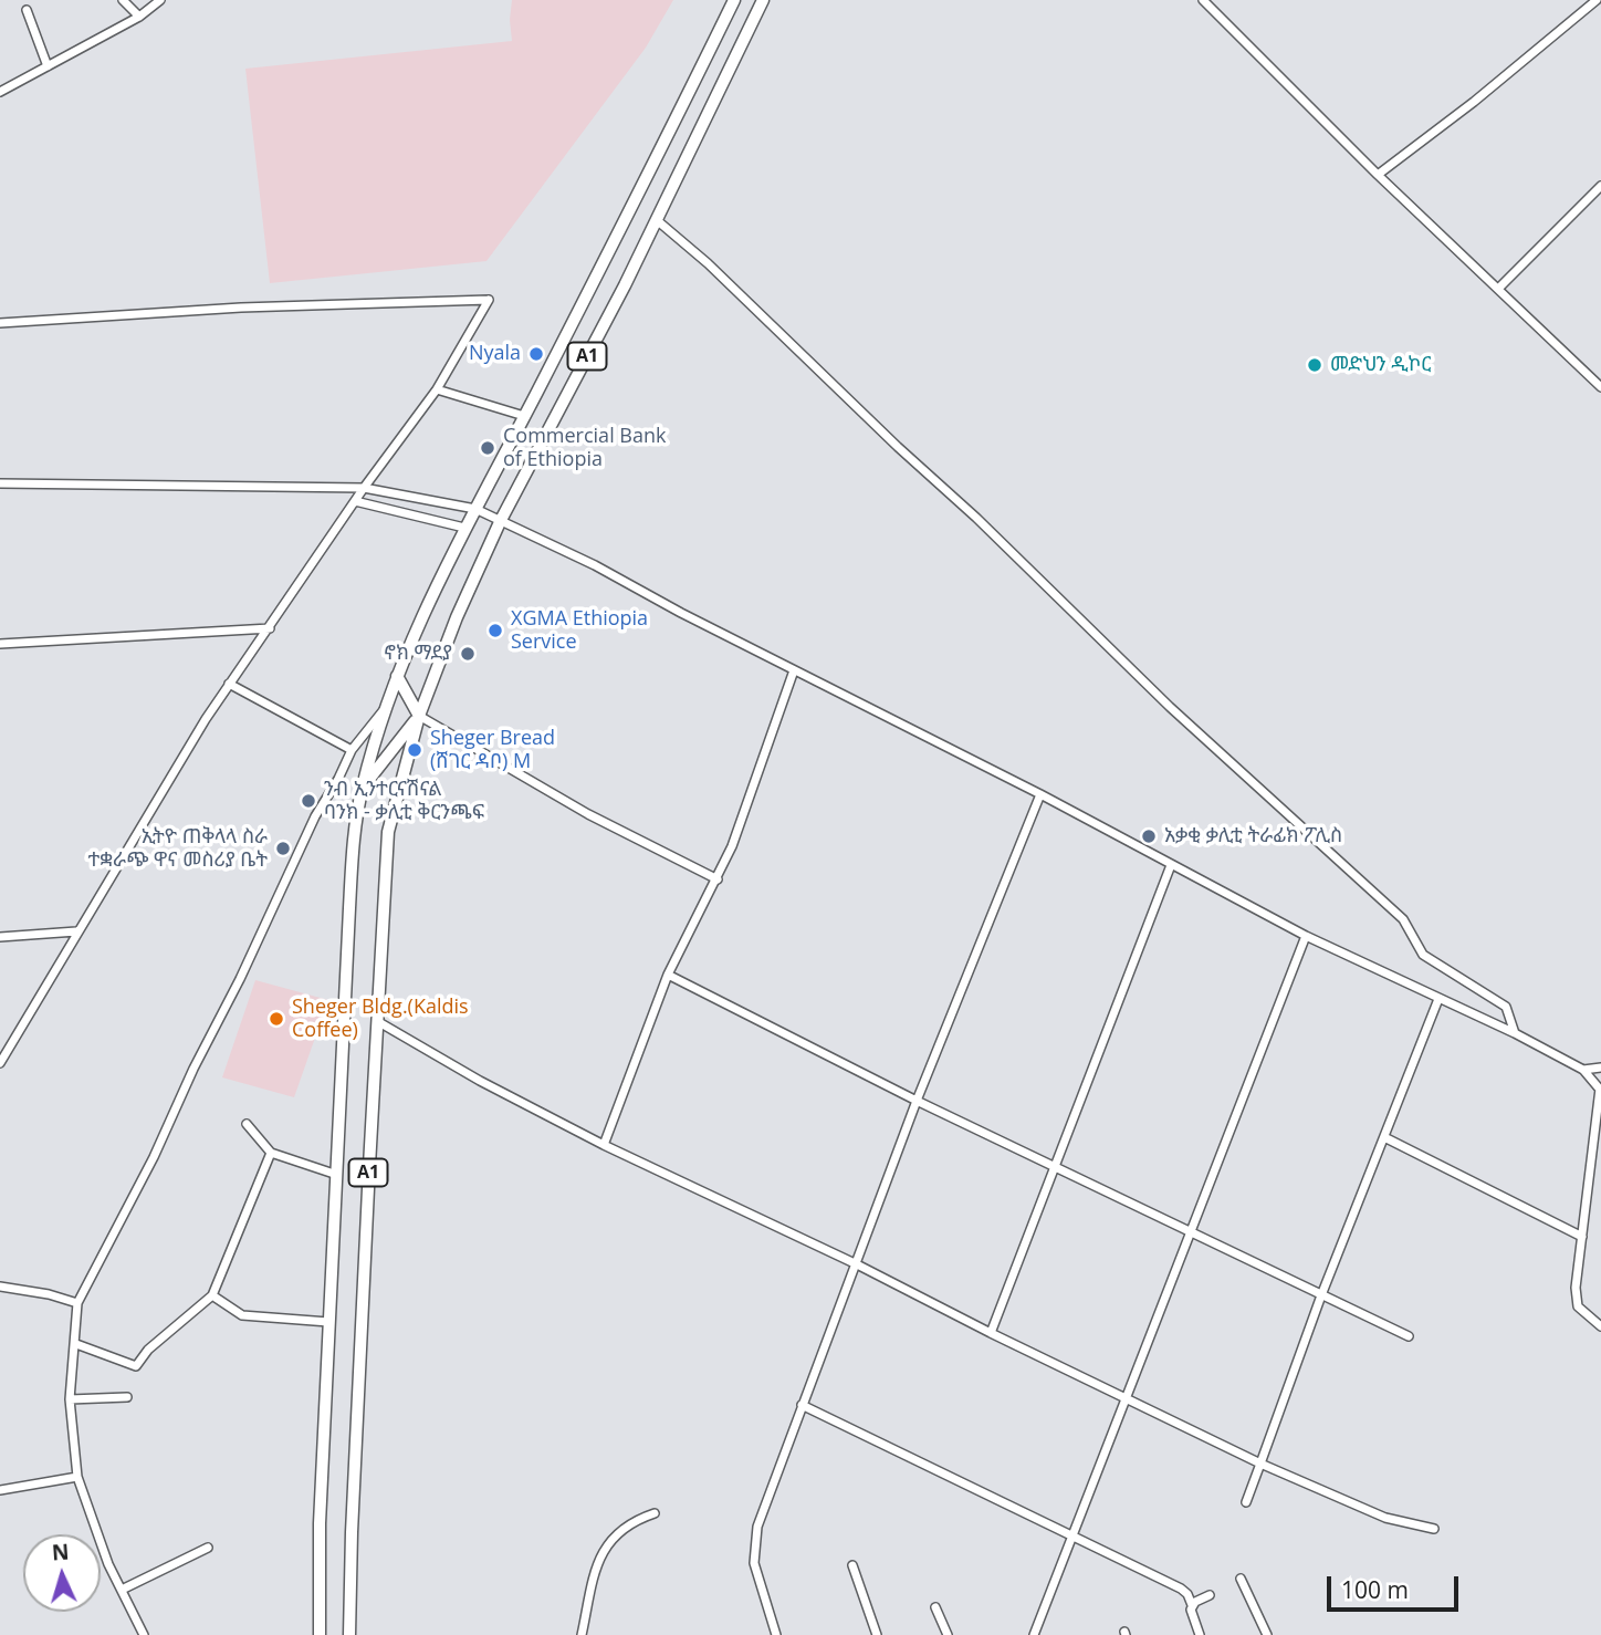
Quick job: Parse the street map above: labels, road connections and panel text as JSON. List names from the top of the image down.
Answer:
{
  "streets": {
    "main road": ["A1"]
  },
  "places": [
    "Nyala",
    "መድህን ዲኮር",
    "Commercial Bank of Ethiopia",
    "XGMA Ethiopia Service",
    "ኖክ ማደያ",
    "Sheger Bread (ሸገር ዳቦ) M",
    "ንብ ኢንተርናሽናል ባንክ - ቃሊቲ ቅርንጫፍ",
    "አቃቂ ቃሊቲ ትራፊክ ፖሊስ",
    "ኢትዮ ጠቅላላ ስራ ተቋራጭ ዋና መስሪያ ቤት",
    "Sheger Bldg.(Kaldis Coffee)"
  ],
  "scale_bar": "100 m",
  "north": "top"
}
